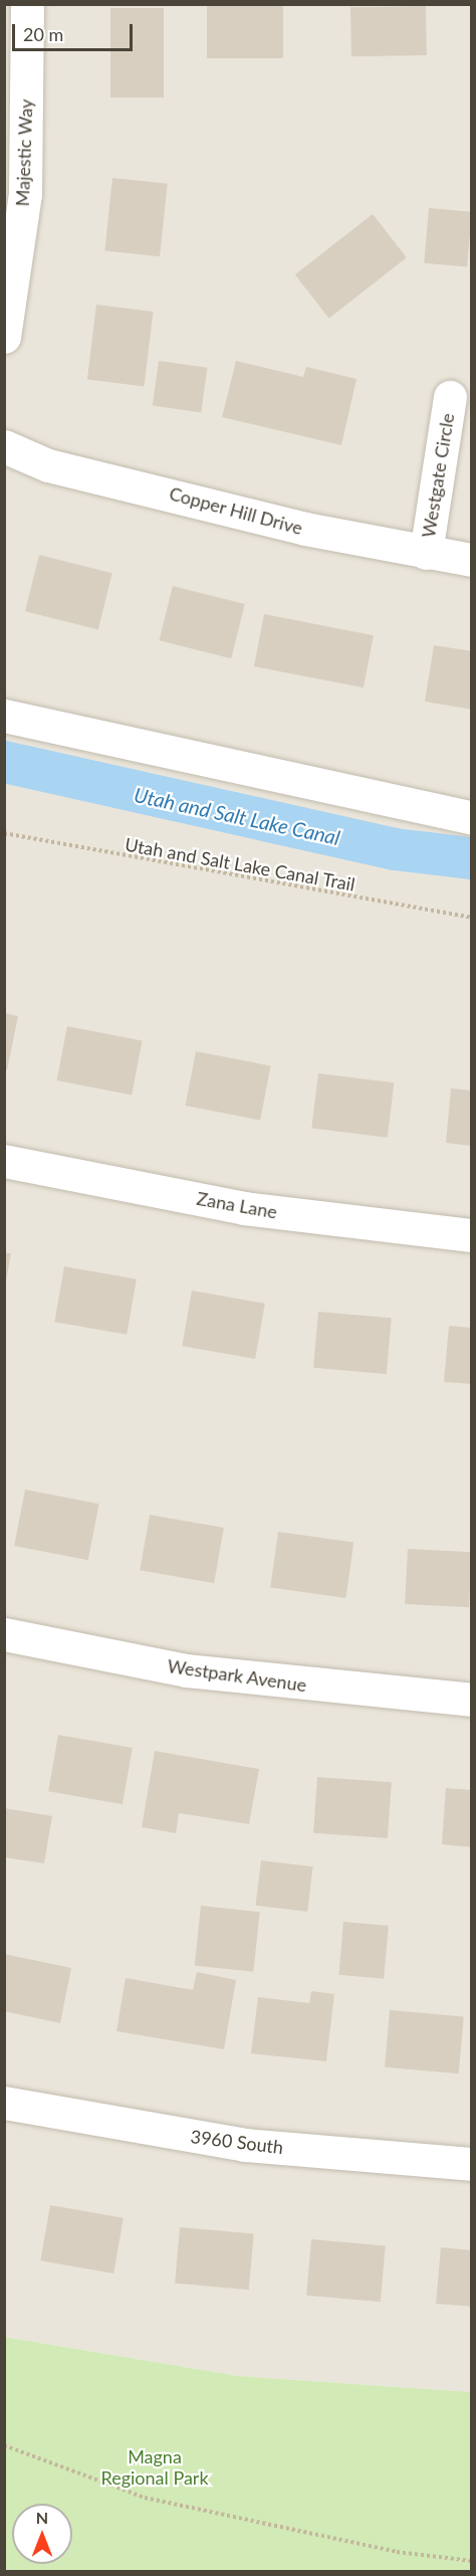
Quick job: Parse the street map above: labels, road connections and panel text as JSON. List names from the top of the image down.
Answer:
{
  "streets": {
    "street": [
      "Majestic Way",
      "Westgate Circle",
      "Copper Hill Drive",
      "Zana Lane",
      "Westpark Avenue",
      "3960 South"
    ],
    "path": ["Utah and Salt Lake Canal Trail"]
  },
  "crossings": [
    ["Westgate Circle", "Copper Hill Drive"]
  ],
  "water": ["Utah and Salt Lake Canal"],
  "parks": ["Magna Regional Park"],
  "scale_bar": "20 m",
  "north": "top"
}
